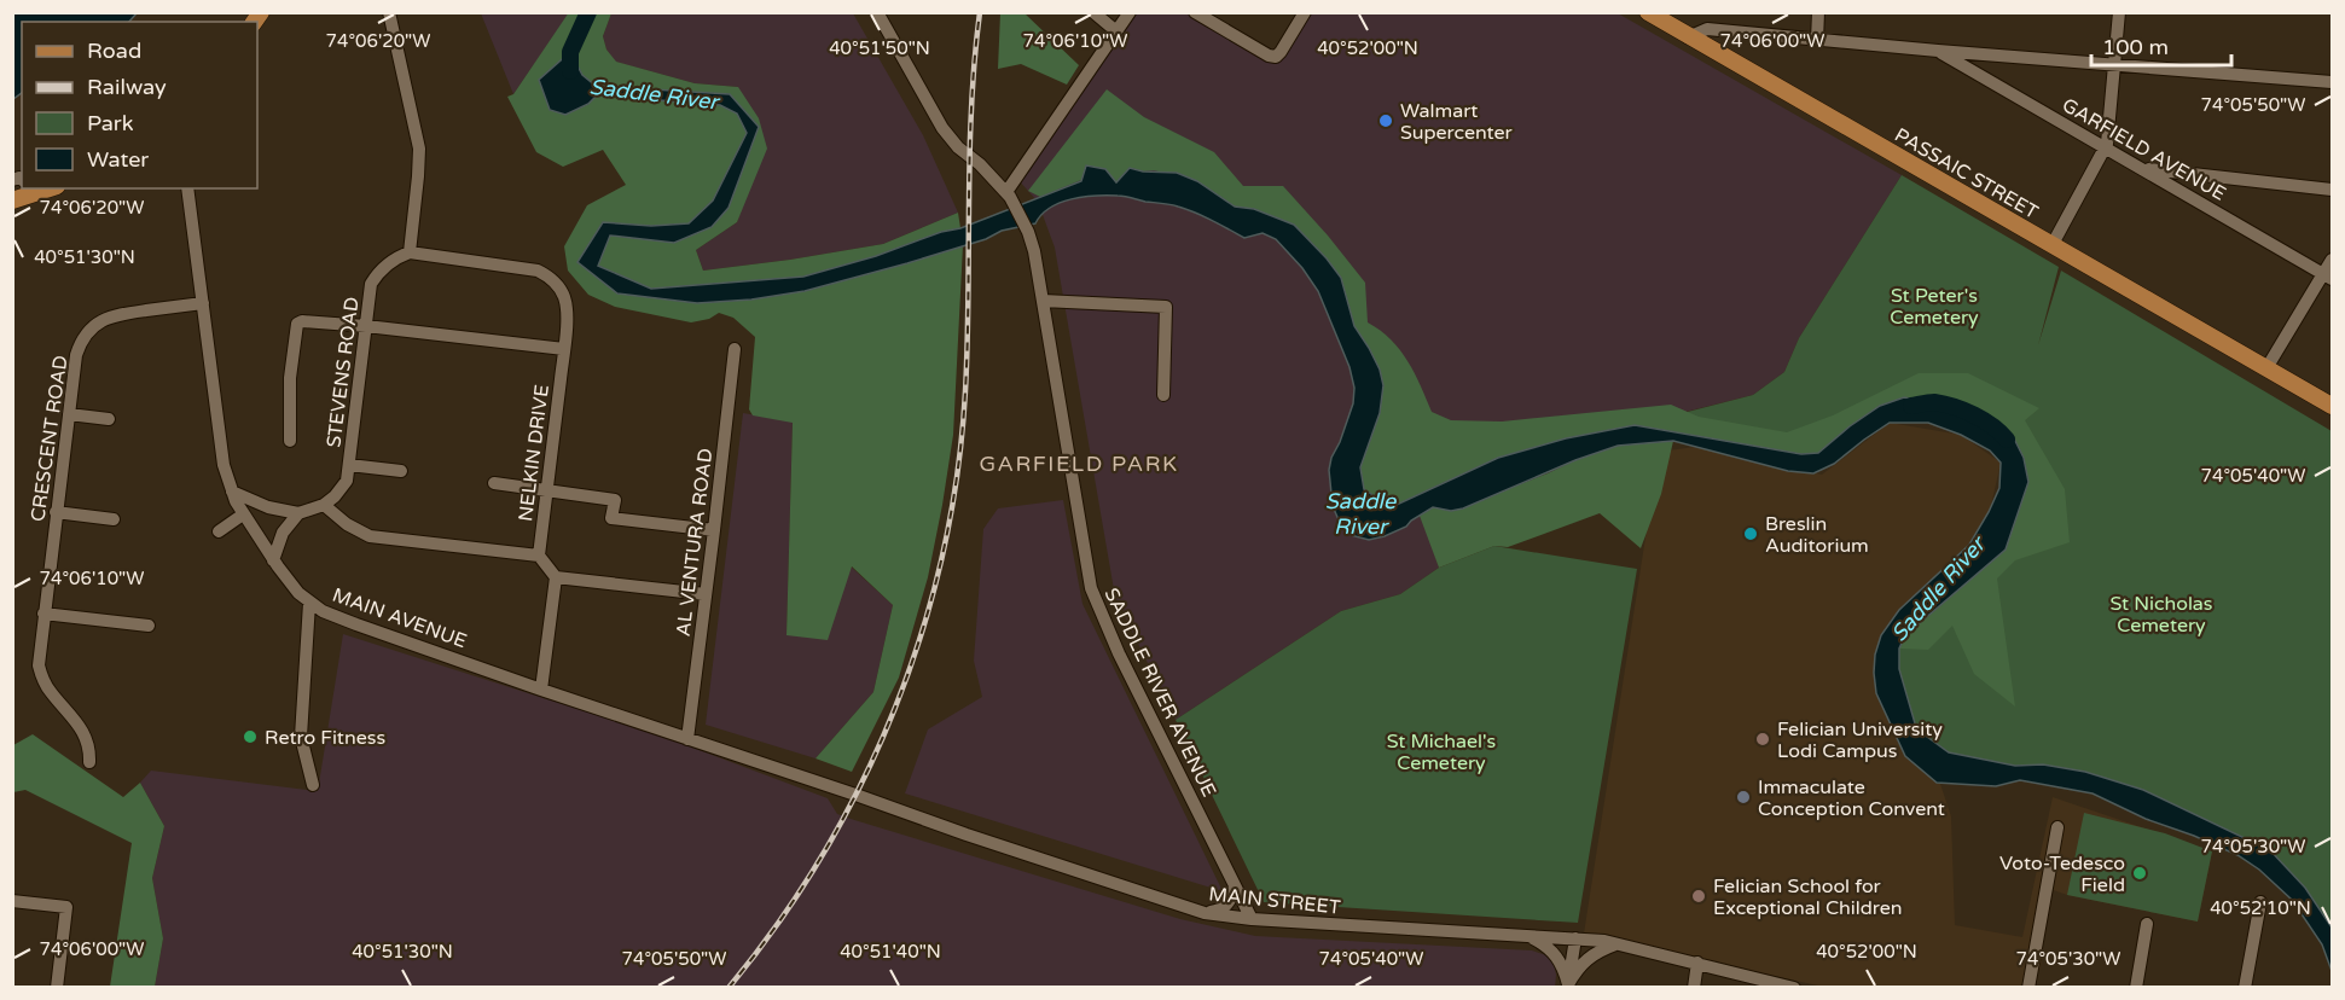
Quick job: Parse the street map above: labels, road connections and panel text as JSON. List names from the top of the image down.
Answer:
{
  "streets": {
    "main road": ["PASSAIC STREET"],
    "street": [
      "GARFIELD AVENUE",
      "STEVENS ROAD",
      "CRESCENT ROAD",
      "NELKIN DRIVE",
      "AL VENTURA ROAD",
      "MAIN AVENUE",
      "SADDLE RIVER AVENUE",
      "MAIN STREET"
    ]
  },
  "crossings": [
    ["STEVENS ROAD", "NELKIN DRIVE"],
    ["CRESCENT ROAD", "MAIN AVENUE"],
    ["AL VENTURA ROAD", "MAIN AVENUE"],
    ["MAIN AVENUE", "MAIN STREET"],
    ["SADDLE RIVER AVENUE", "MAIN STREET"]
  ],
  "districts": ["GARFIELD PARK"],
  "water": ["Saddle River"],
  "parks": ["St Peter's Cemetery", "St Nicholas Cemetery", "St Michael's Cemetery"],
  "places": [
    "Walmart Supercenter",
    "Breslin Auditorium",
    "Retro Fitness",
    "Felician University Lodi Campus",
    "Immaculate Conception Convent",
    "Voto-Tedesco Field",
    "Felician School for Exceptional Children"
  ],
  "legend": [
    "Road",
    "Railway",
    "Park",
    "Water"
  ],
  "scale_bar": "100 m",
  "coordinates": [
    "74°06'20\"W",
    "74°06'00\"W",
    "74°06'10\"W",
    "40°51'50\"N",
    "40°52'00\"N",
    "74°05'50\"W",
    "40°51'30\"N",
    "74°05'40\"W",
    "74°05'30\"W",
    "40°52'10\"N",
    "40°51'40\"N"
  ]
}
